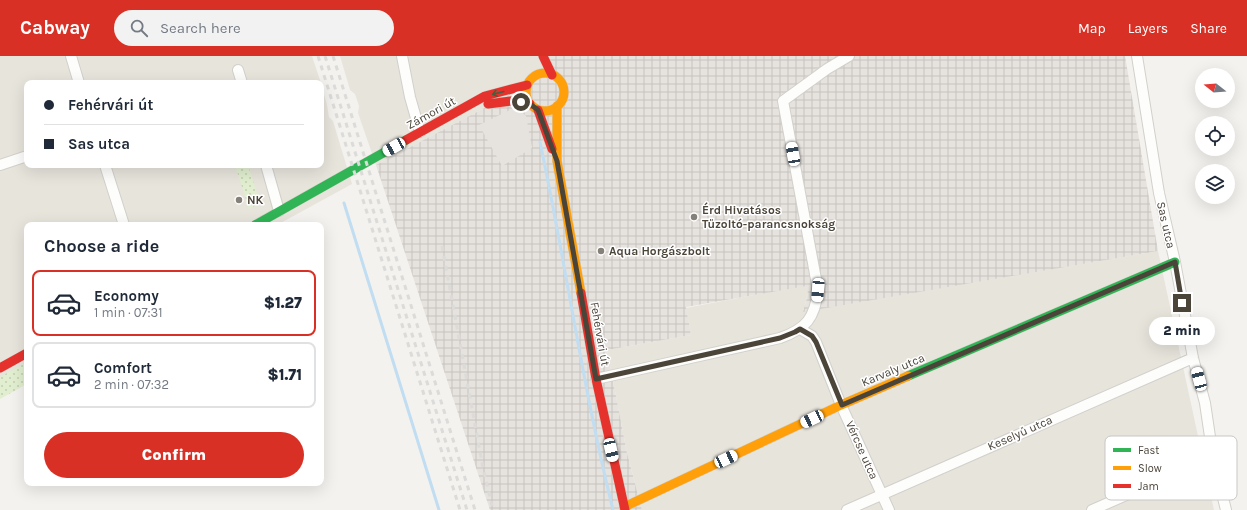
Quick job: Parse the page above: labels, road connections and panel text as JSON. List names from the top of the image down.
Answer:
{
  "streets": {
    "main road": ["Zámori út", "Fehérvári út", "Karvaly utca"],
    "street": ["Sas utca", "Keselyű utca", "Vércse utca"]
  },
  "crossings": [
    ["Zámori út", "Fehérvári út"],
    ["Sas utca", "Karvaly utca"],
    ["Sas utca", "Keselyű utca"],
    ["Fehérvári út", "Karvaly utca"],
    ["Karvaly utca", "Vércse utca"],
    ["Keselyű utca", "Vércse utca"]
  ],
  "places": ["NK", "Érd Hivatásos Tűzoltó-parancsnokság", "Aqua Horgászbolt"],
  "legend": ["Fast", "Slow", "Jam"],
  "north": "left",
  "page": {
    "header": "Cabway",
    "search": "Search here",
    "nav": ["Map", "Layers", "Share"],
    "banner": ["Fehérvári út", "Sas utca"],
    "heading": "Choose a ride",
    "list": [
      {
        "name": "Economy",
        "note": "1 min · 07:31",
        "value": "$1.27"
      },
      {
        "name": "Comfort",
        "note": "2 min · 07:32",
        "value": "$1.71"
      }
    ],
    "bubble": "2 min",
    "buttons": "Confirm"
  }
}
